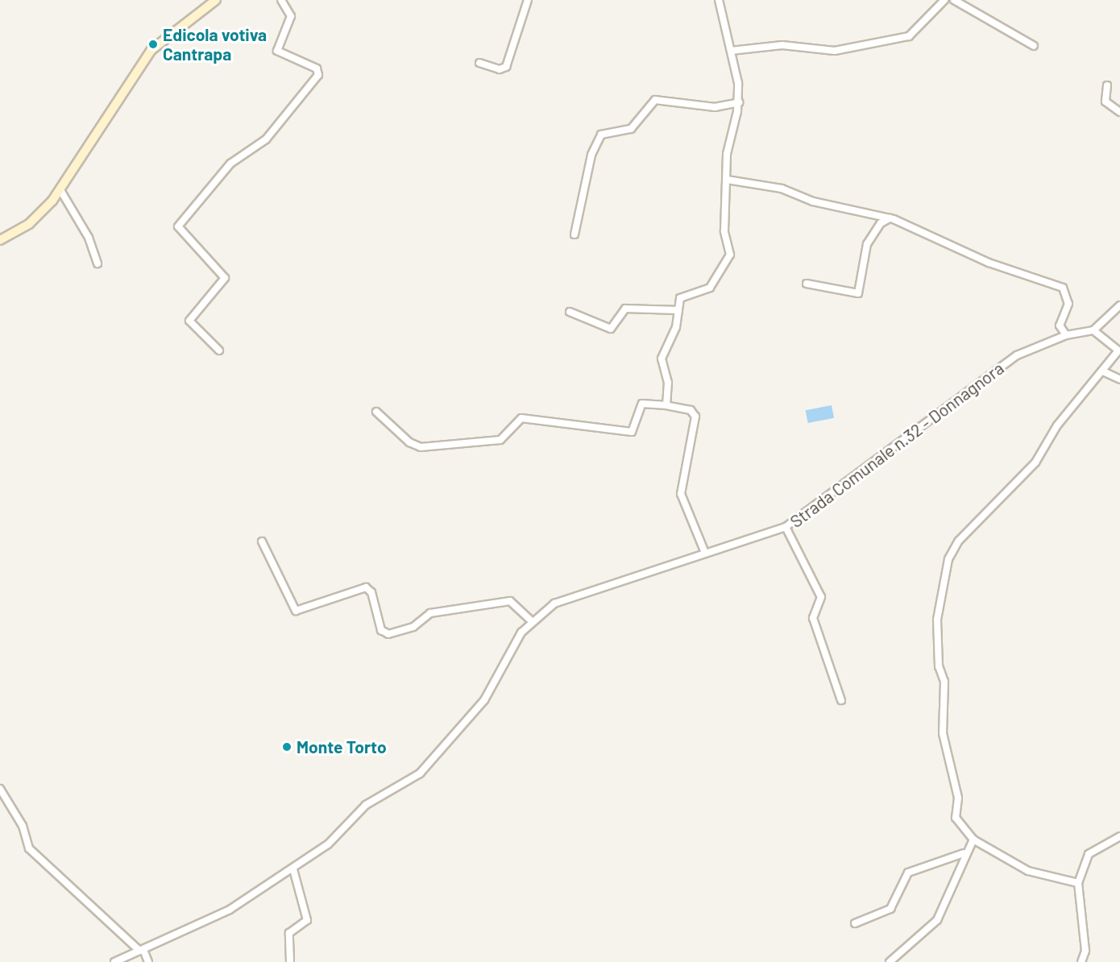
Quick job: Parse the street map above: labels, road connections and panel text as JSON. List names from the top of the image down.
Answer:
{
  "streets": {
    "street": ["Strada Comunale n.32 - Donnagnora"]
  },
  "places": ["Edicola votiva Cantrapa", "Monte Torto"]
}
